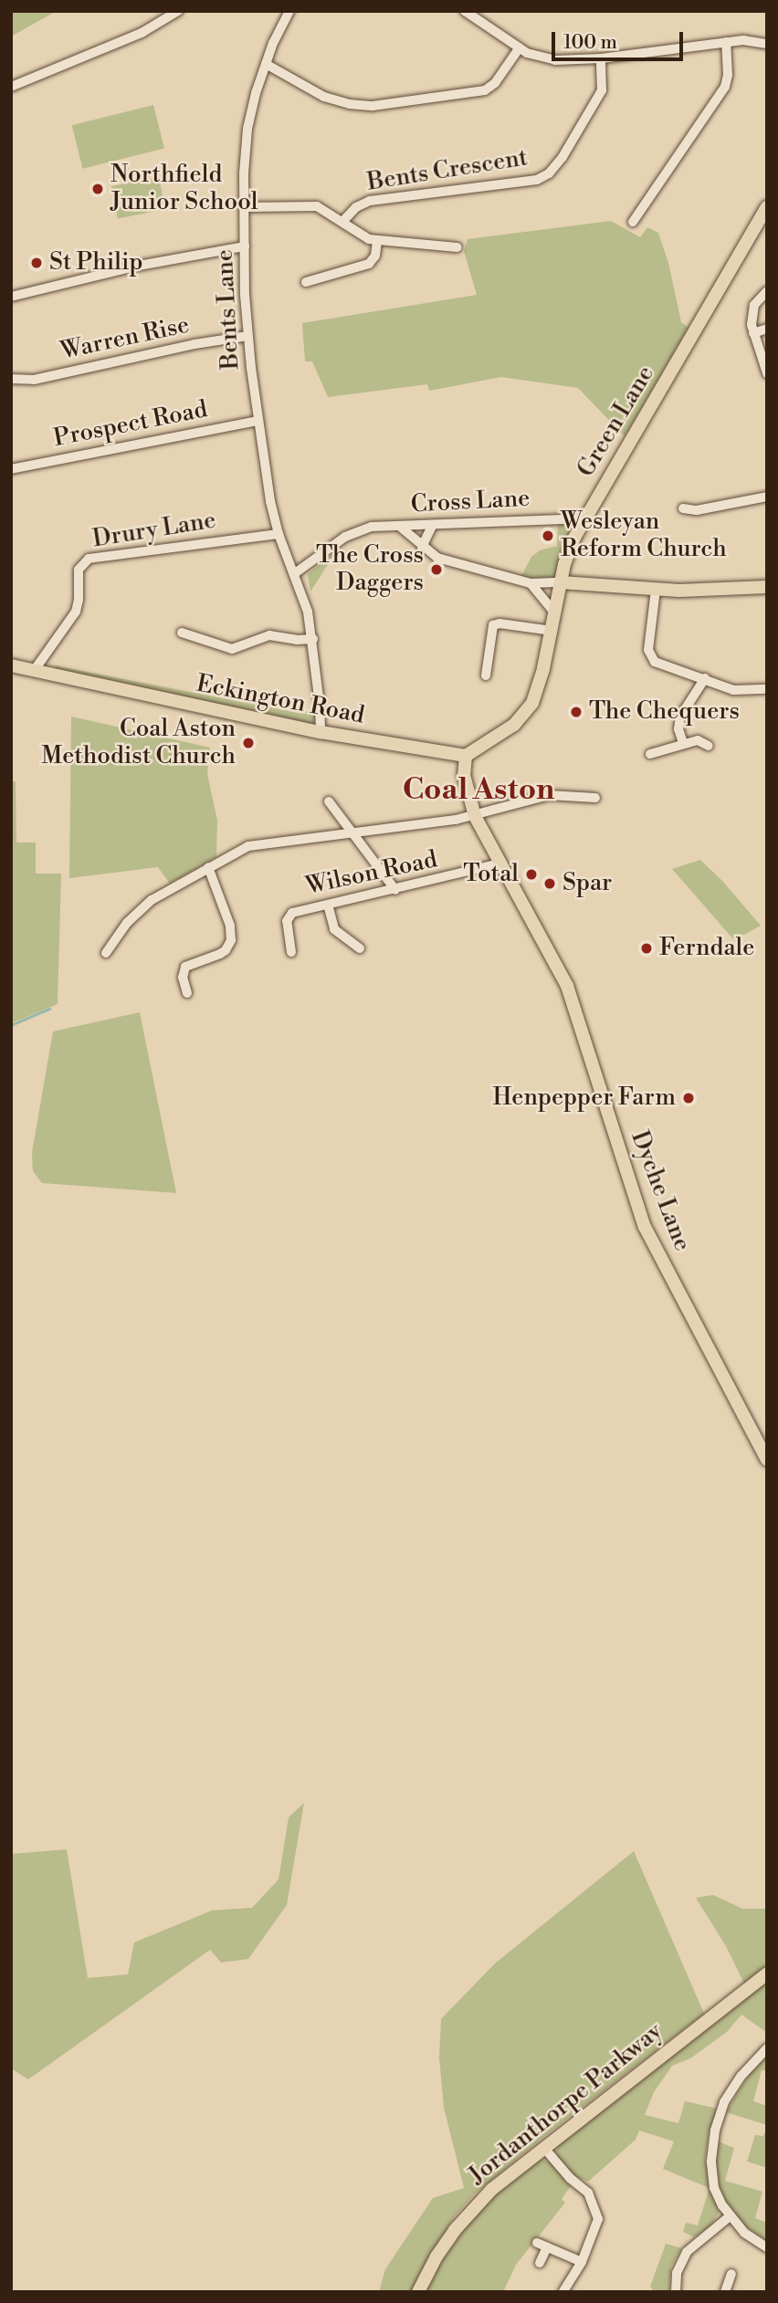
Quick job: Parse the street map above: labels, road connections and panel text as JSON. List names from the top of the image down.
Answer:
{
  "streets": {
    "main road": [
      "Green Lane",
      "Eckington Road",
      "Dyche Lane",
      "Jordanthorpe Parkway"
    ],
    "street": [
      "Bents Crescent",
      "Bents Lane",
      "Warren Rise",
      "Prospect Road",
      "Cross Lane",
      "Drury Lane",
      "Wilson Road"
    ]
  },
  "crossings": [
    ["Bents Lane", "Warren Rise"],
    ["Bents Lane", "Prospect Road"],
    ["Bents Lane", "Cross Lane"],
    ["Bents Lane", "Drury Lane"],
    ["Bents Lane", "Eckington Road"],
    ["Green Lane", "Cross Lane"],
    ["Green Lane", "Eckington Road"],
    ["Green Lane", "Dyche Lane"],
    ["Drury Lane", "Eckington Road"],
    ["Eckington Road", "Dyche Lane"],
    ["Wilson Road", "Dyche Lane"]
  ],
  "districts": ["Coal Aston"],
  "places": [
    "Northfield Junior School",
    "St Philip",
    "Wesleyan Reform Church",
    "The Cross Daggers",
    "The Chequers",
    "Coal Aston Methodist Church",
    "Total",
    "Spar",
    "Ferndale",
    "Henpepper Farm"
  ],
  "scale_bar": "100 m"
}
